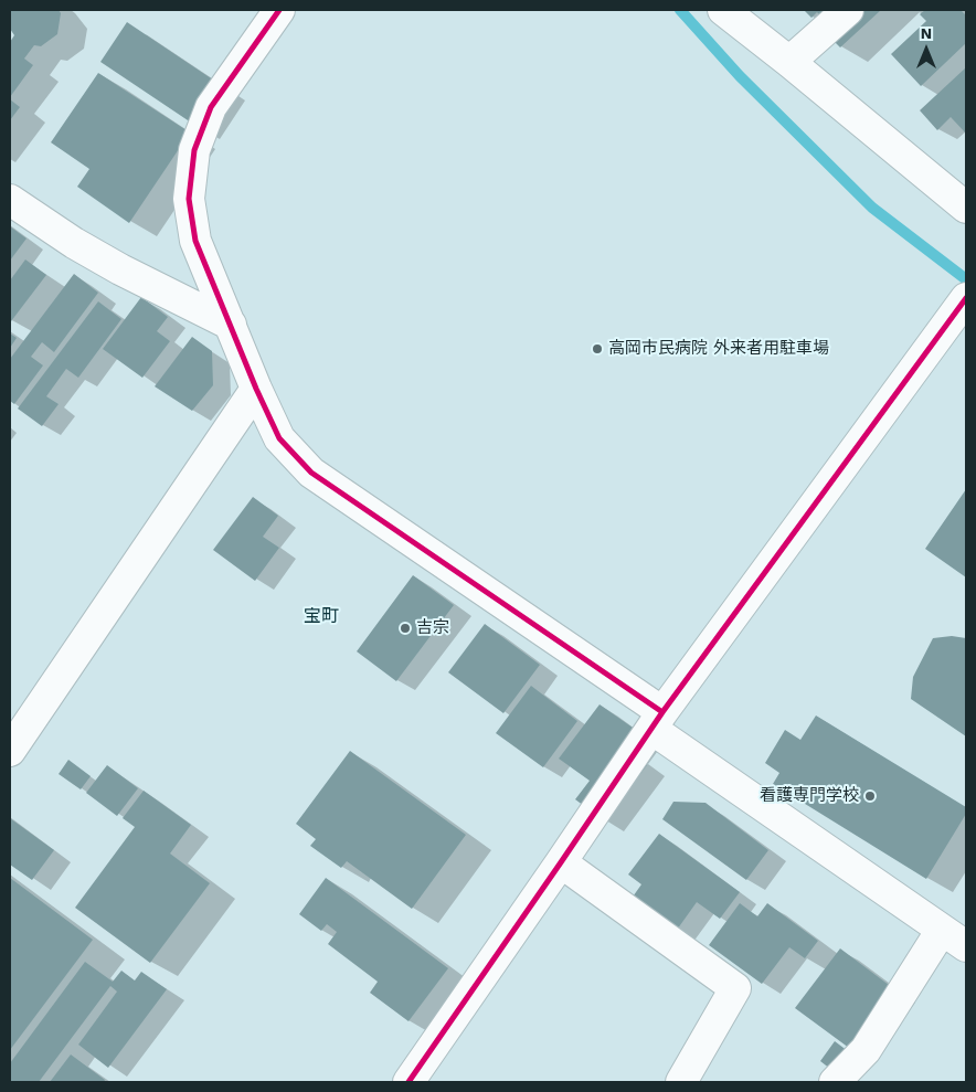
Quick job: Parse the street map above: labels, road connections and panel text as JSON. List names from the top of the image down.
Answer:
{
  "districts": ["宝町"],
  "places": ["高岡市民病院 外来者用駐車場", "吉宗", "看護専門学校"],
  "north": "top"
}
